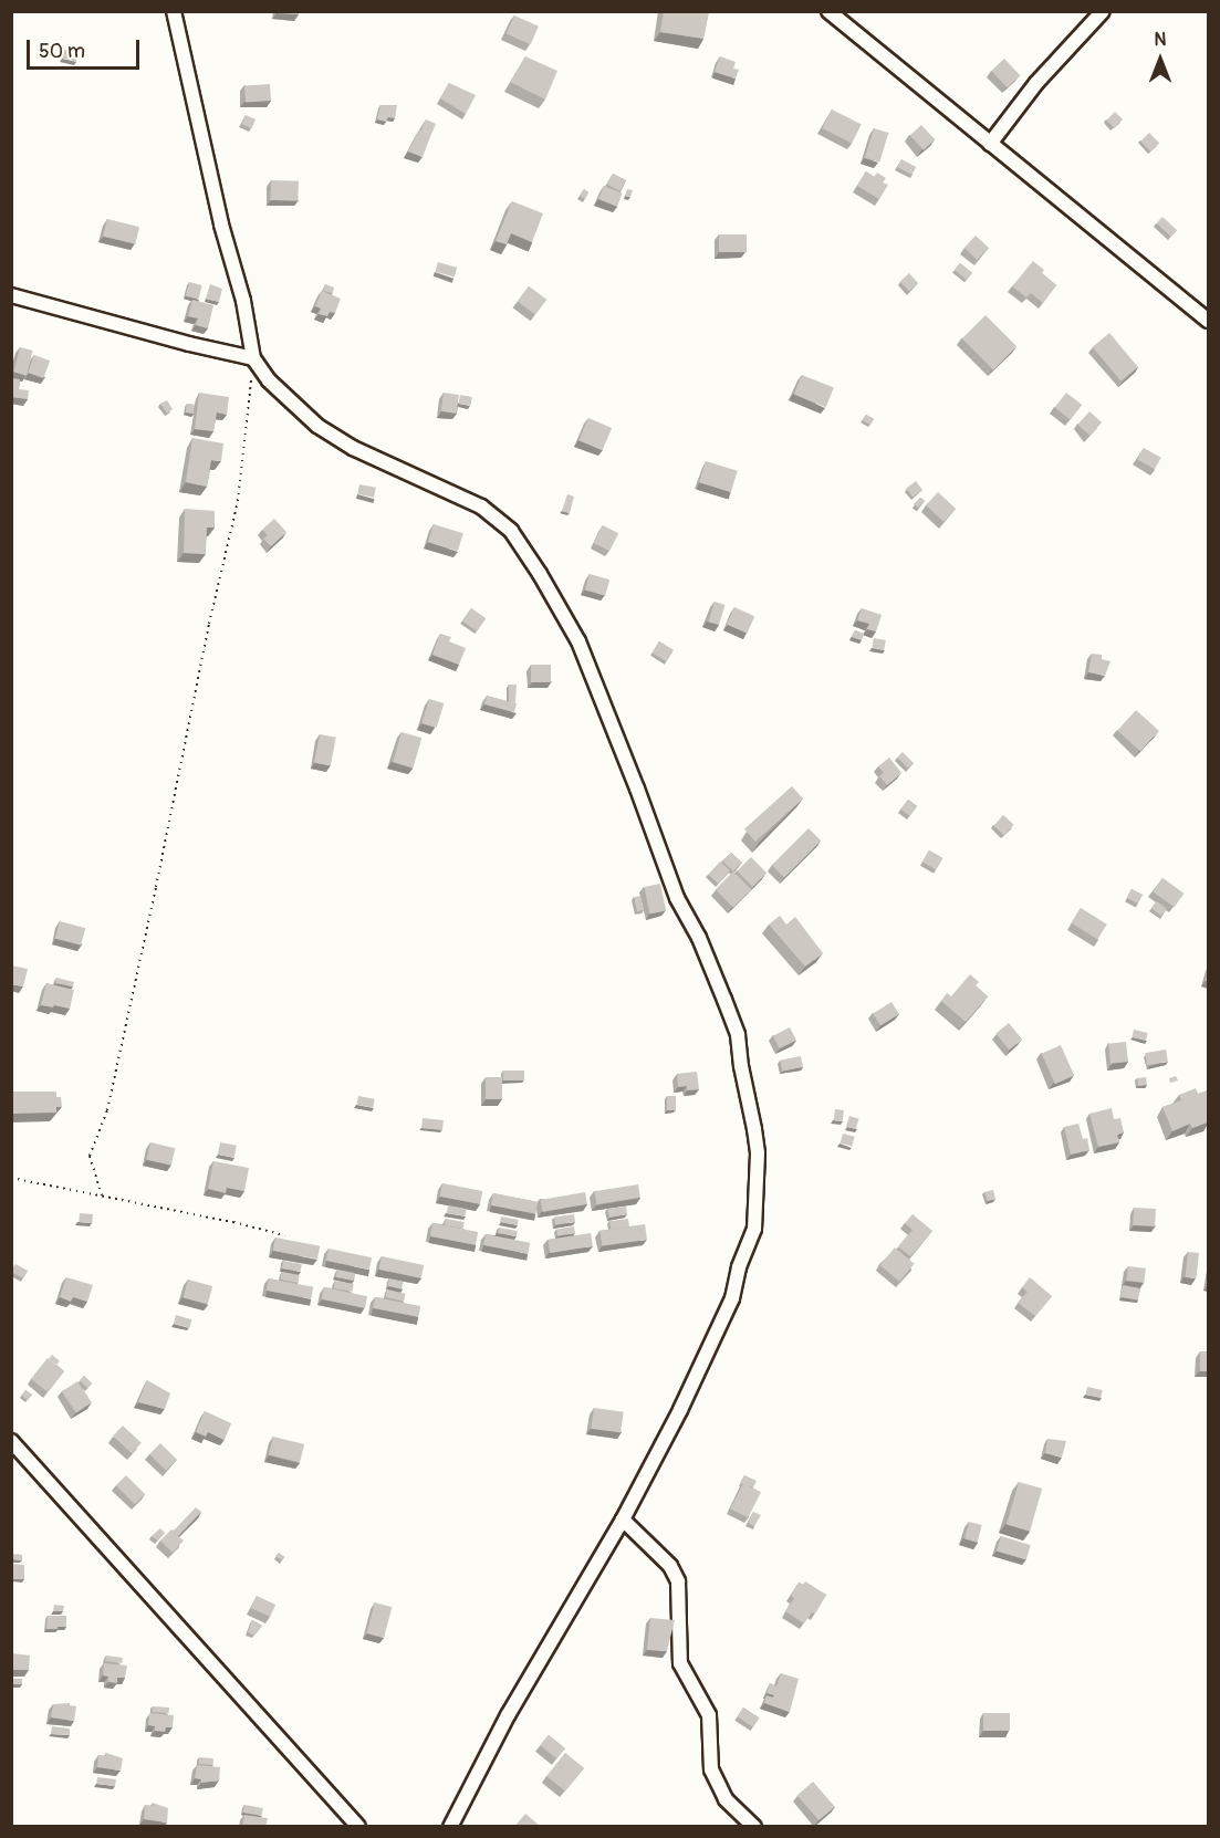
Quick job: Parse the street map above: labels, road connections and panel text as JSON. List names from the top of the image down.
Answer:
{
  "scale_bar": "50 m",
  "north": "top"
}
